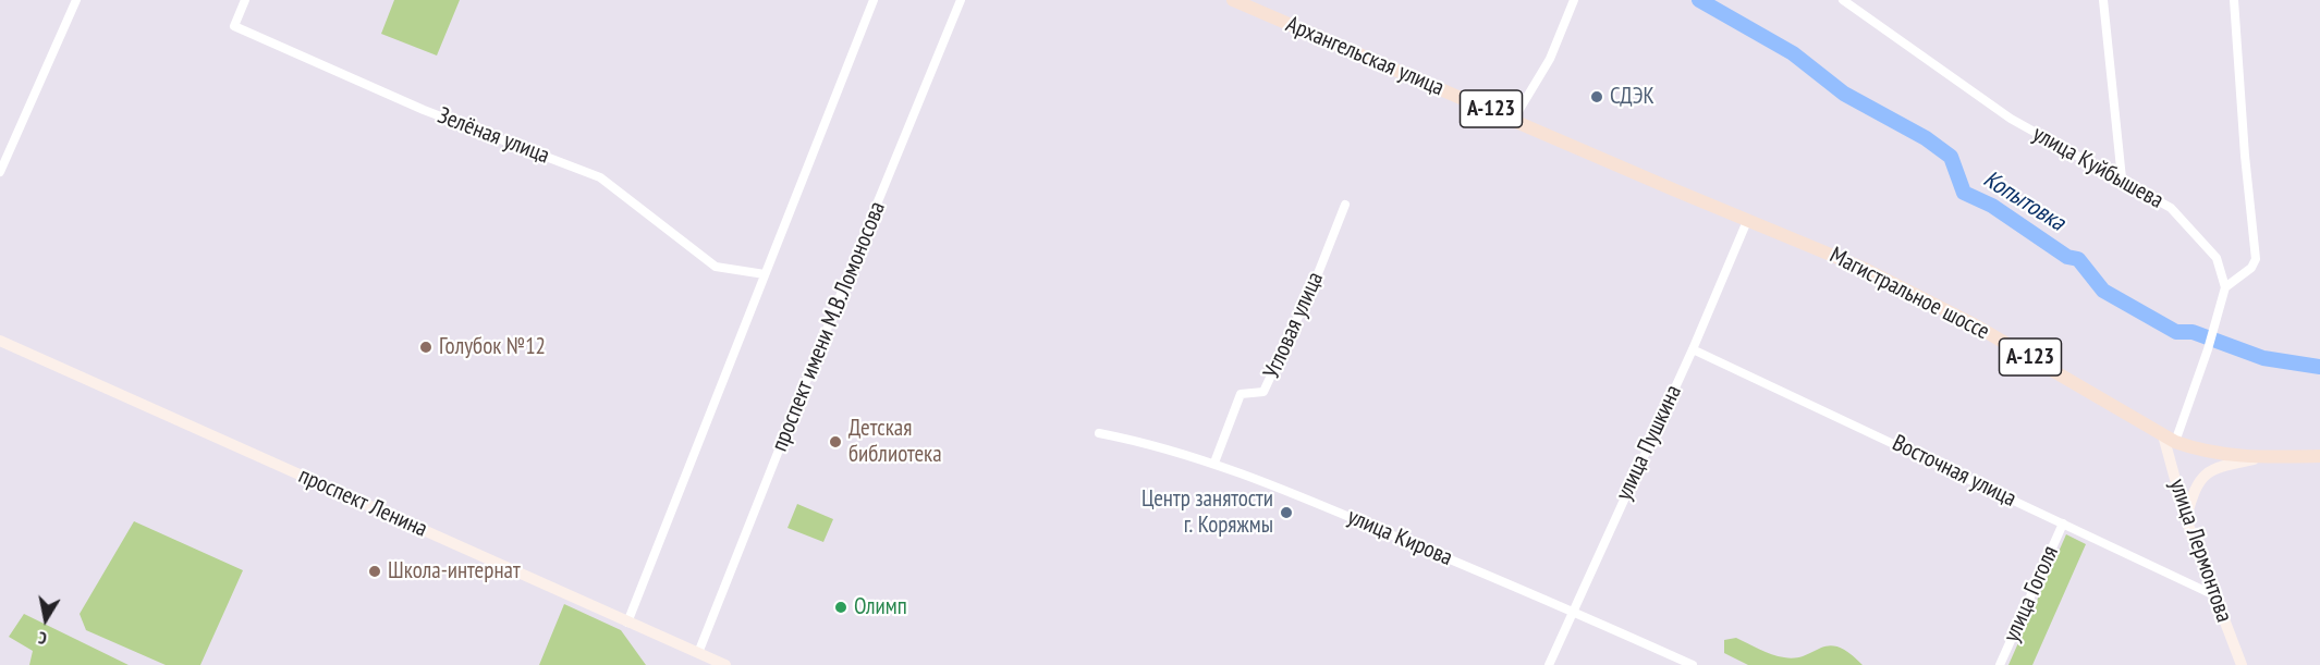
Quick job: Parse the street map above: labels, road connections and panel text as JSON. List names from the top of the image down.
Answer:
{
  "streets": {
    "main road": ["Архангельская улица", "А-123", "Магистральное шоссе"],
    "street": [
      "Зелёная улица",
      "улица Куйбышева",
      "Угловая улица",
      "проспект имени М.В.Ломоносова",
      "улица Пушкина",
      "Восточная улица",
      "проспект Ленина",
      "улица Кирова",
      "улица Лермонтова",
      "улица Гоголя"
    ]
  },
  "crossings": [
    ["Архангельская улица", "Магистральное шоссе"],
    ["Архангельская улица", "улица Пушкина"],
    ["Магистральное шоссе", "улица Пушкина"],
    ["Магистральное шоссе", "улица Лермонтова"],
    ["Угловая улица", "улица Кирова"],
    ["проспект имени М.В.Ломоносова", "проспект Ленина"],
    ["улица Пушкина", "Восточная улица"],
    ["улица Пушкина", "улица Кирова"],
    ["Восточная улица", "улица Лермонтова"],
    ["Восточная улица", "улица Гоголя"]
  ],
  "water": ["Копытовка"],
  "places": [
    "СДЭК",
    "Голубок №12",
    "Детская библиотека",
    "Центр занятости г. Коряжмы",
    "Школа-интернат",
    "Олимп"
  ],
  "north": "bottom"
}
